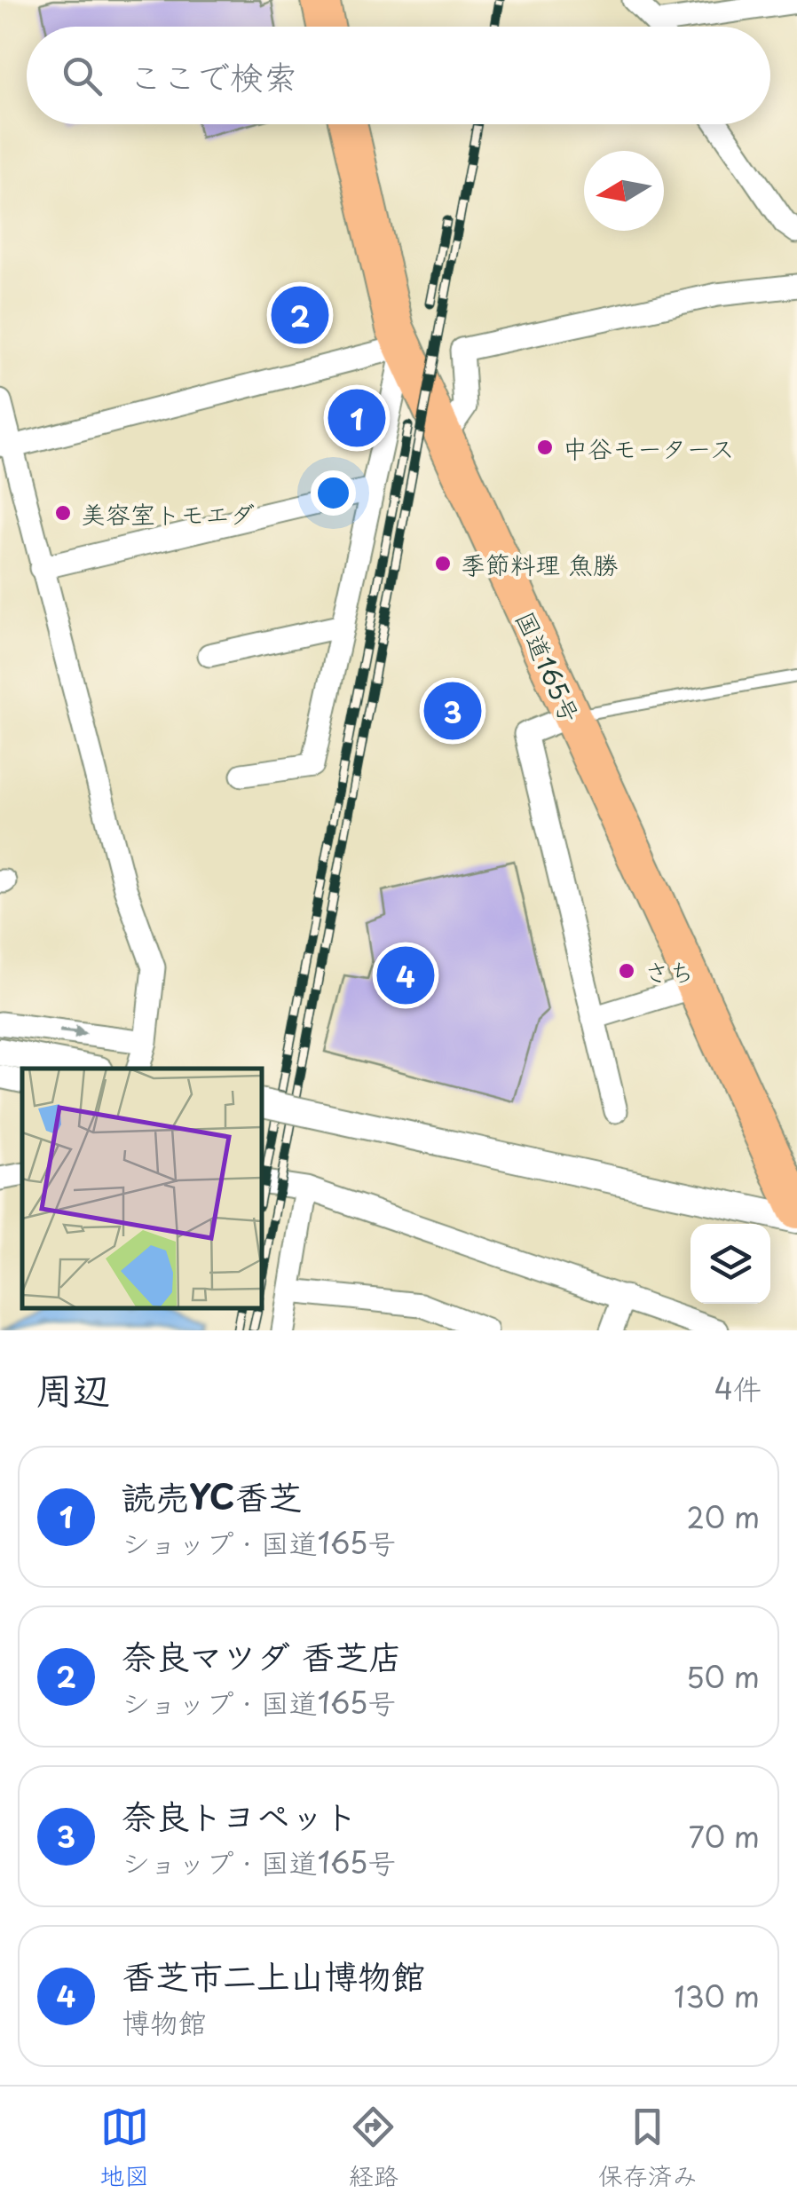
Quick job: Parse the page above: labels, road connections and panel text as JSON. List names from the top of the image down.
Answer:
{
  "streets": {
    "highway": ["国道165号"]
  },
  "places": [
    "中谷モータース",
    "美容室トモエダ",
    "季節料理 魚勝",
    "さち"
  ],
  "north": "left",
  "page": {
    "search": "ここで検索",
    "pins": [
      "2",
      "1",
      "3",
      "4"
    ],
    "heading": ["周辺", "4件"],
    "list": [
      {
        "mark": "1",
        "name": "読売YC香芝",
        "note": "ショップ · 国道165号",
        "value": "20 m"
      },
      {
        "mark": "2",
        "name": "奈良マツダ 香芝店",
        "note": "ショップ · 国道165号",
        "value": "50 m"
      },
      {
        "mark": "3",
        "name": "奈良トヨペット",
        "note": "ショップ · 国道165号",
        "value": "70 m"
      },
      {
        "mark": "4",
        "name": "香芝市二上山博物館",
        "note": "博物館",
        "value": "130 m"
      }
    ],
    "nav": ["地図", "経路", "保存済み"]
  }
}
